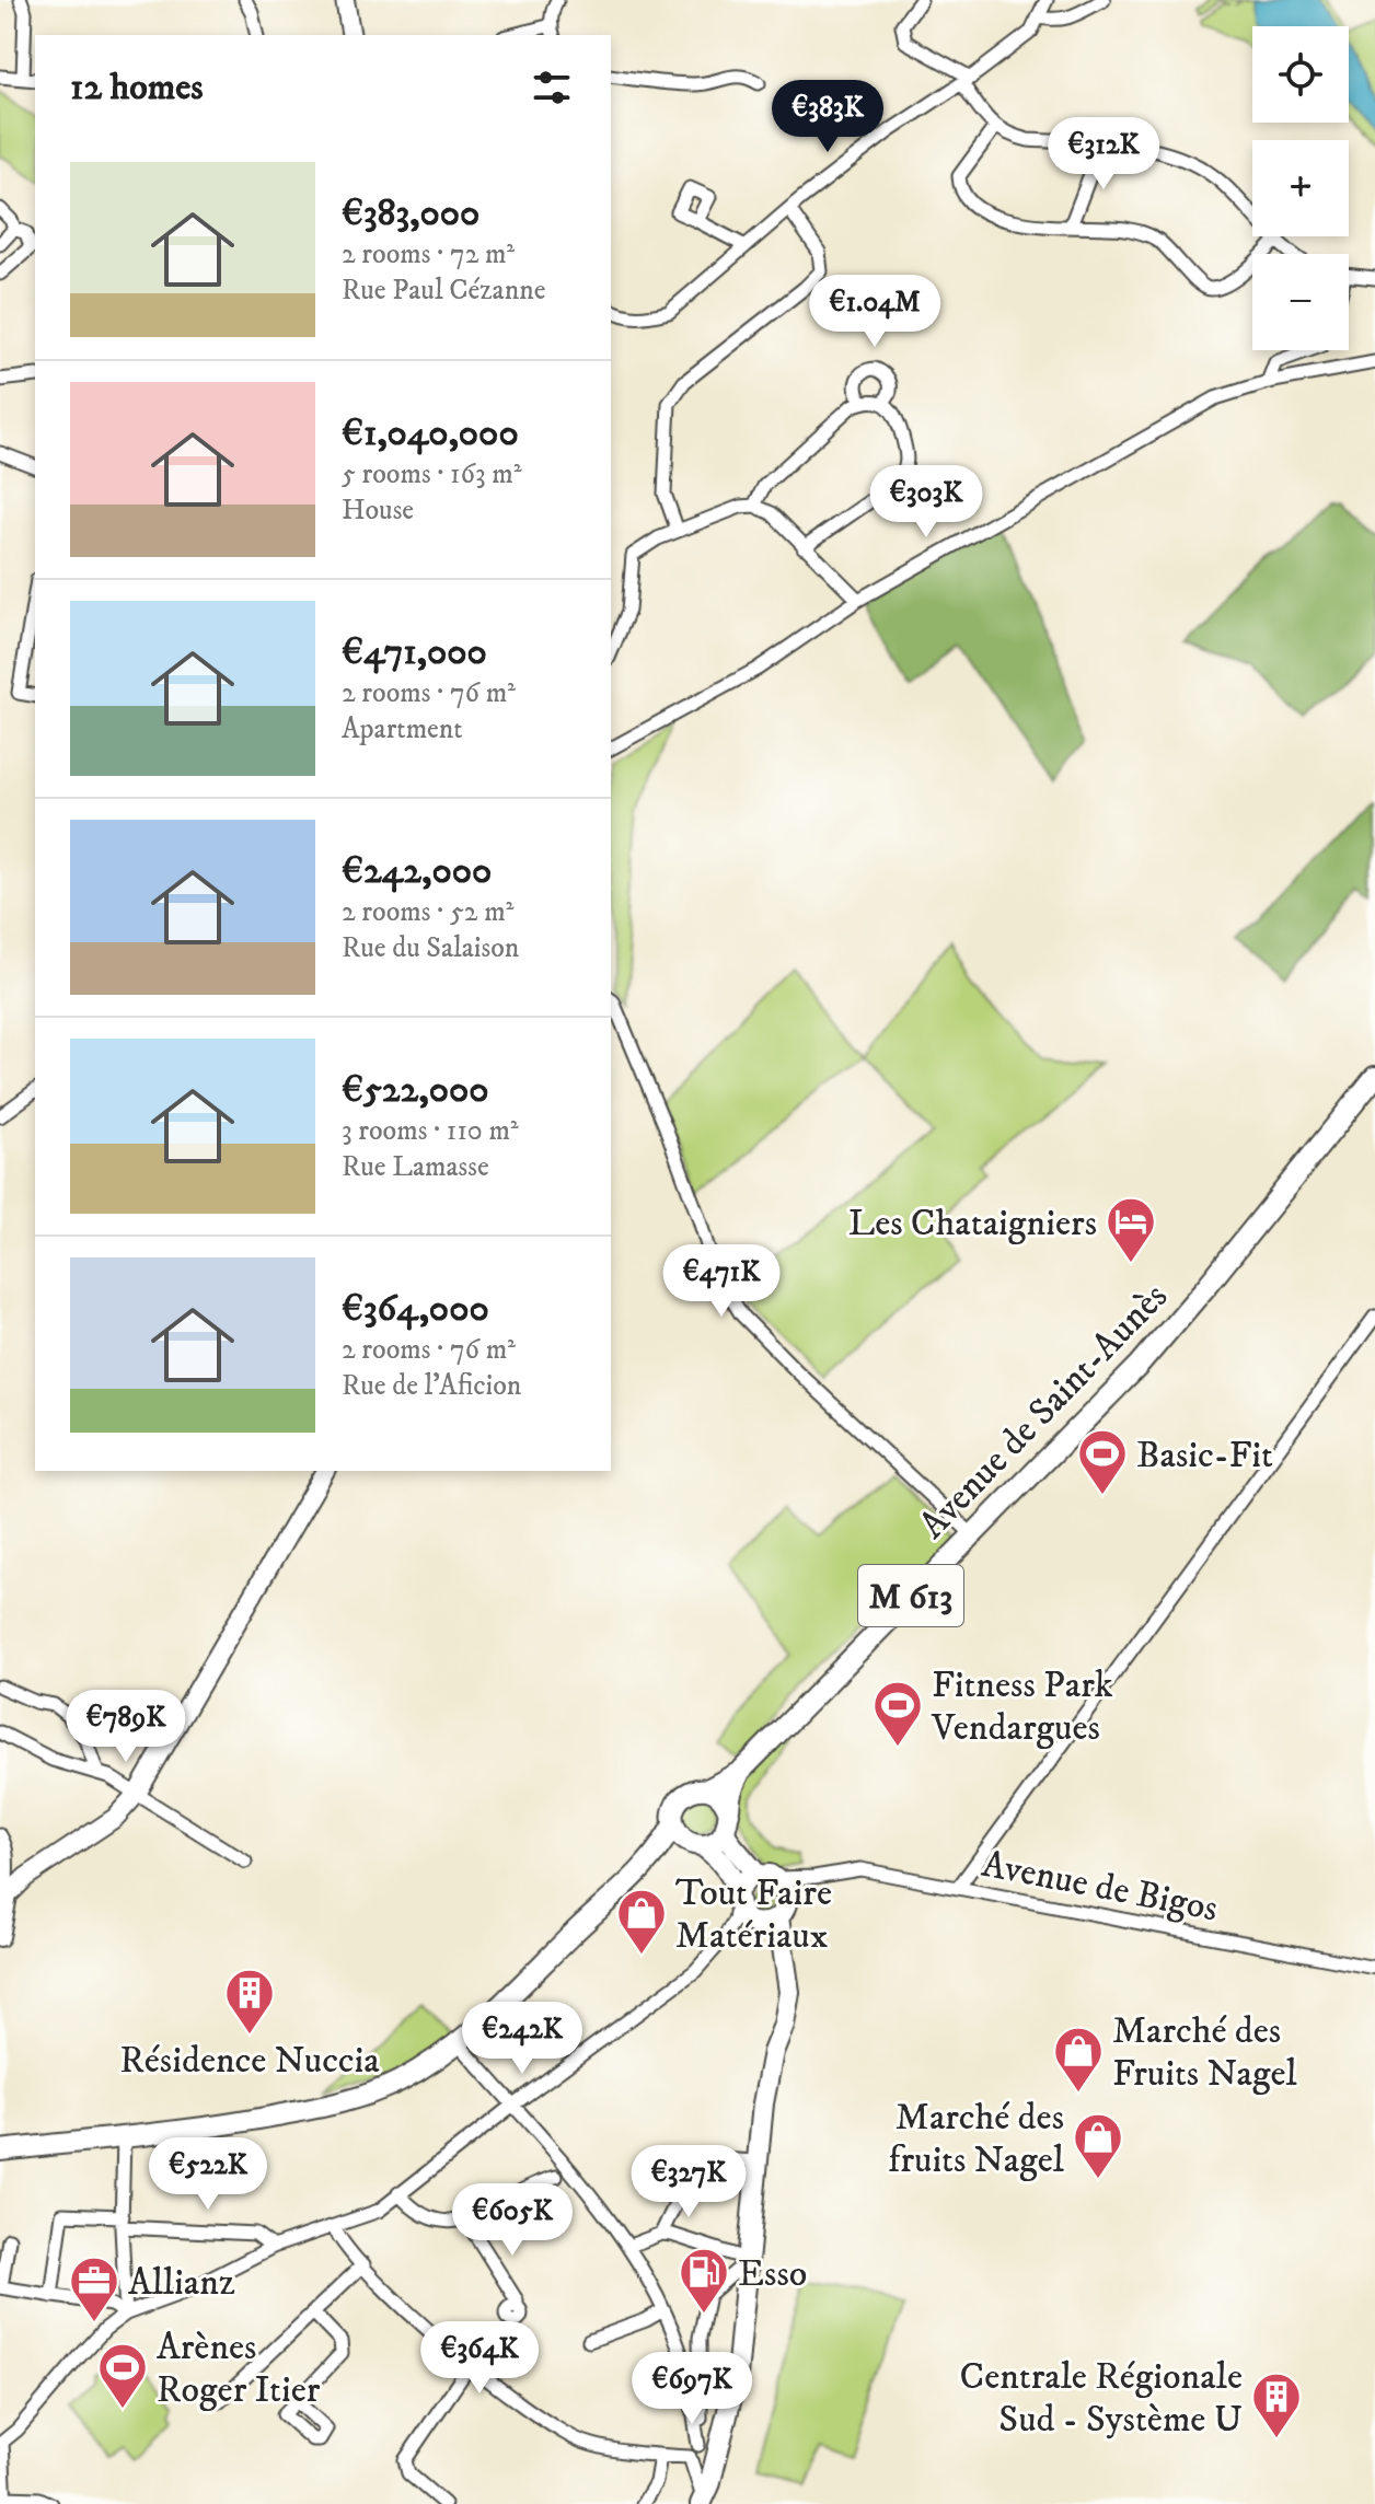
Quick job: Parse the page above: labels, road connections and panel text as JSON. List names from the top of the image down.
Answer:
{
  "streets": {
    "main road": ["Avenue de Saint-Aunès", "M 613"],
    "street": ["Avenue de Bigos"]
  },
  "places": {
    "hotel": ["Les Chataigniers"],
    "sports": ["Basic-Fit", "Fitness Park Vendargues", "Arènes Roger Itier"],
    "shop": ["Tout Faire Matériaux", "Marché des Fruits Nagel", "Marché des fruits Nagel"],
    "building": ["Résidence Nuccia", "Centrale Régionale Sud - Système U"],
    "fuel station": ["Esso"],
    "office": ["Allianz"]
  },
  "page": {
    "map_buttons": ["+", "−"],
    "heading": "12 homes",
    "price": [
      "€383K",
      "€312K",
      "€1.04M",
      "€303K",
      "€471K",
      "€789K",
      "€242K",
      "€522K",
      "€327K",
      "€605K",
      "€364K",
      "€697K"
    ],
    "list": [
      {
        "name": "€383,000",
        "note": "2 rooms · 72 m² · Rue Paul Cézanne"
      },
      {
        "name": "€1,040,000",
        "note": "5 rooms · 163 m² · House"
      },
      {
        "name": "€471,000",
        "note": "2 rooms · 76 m² · Apartment"
      },
      {
        "name": "€242,000",
        "note": "2 rooms · 52 m² · Rue du Salaison"
      },
      {
        "name": "€522,000",
        "note": "3 rooms · 110 m² · Rue Lamasse"
      },
      {
        "name": "€364,000",
        "note": "2 rooms · 76 m² · Rue de l'Aficion"
      }
    ]
  }
}
